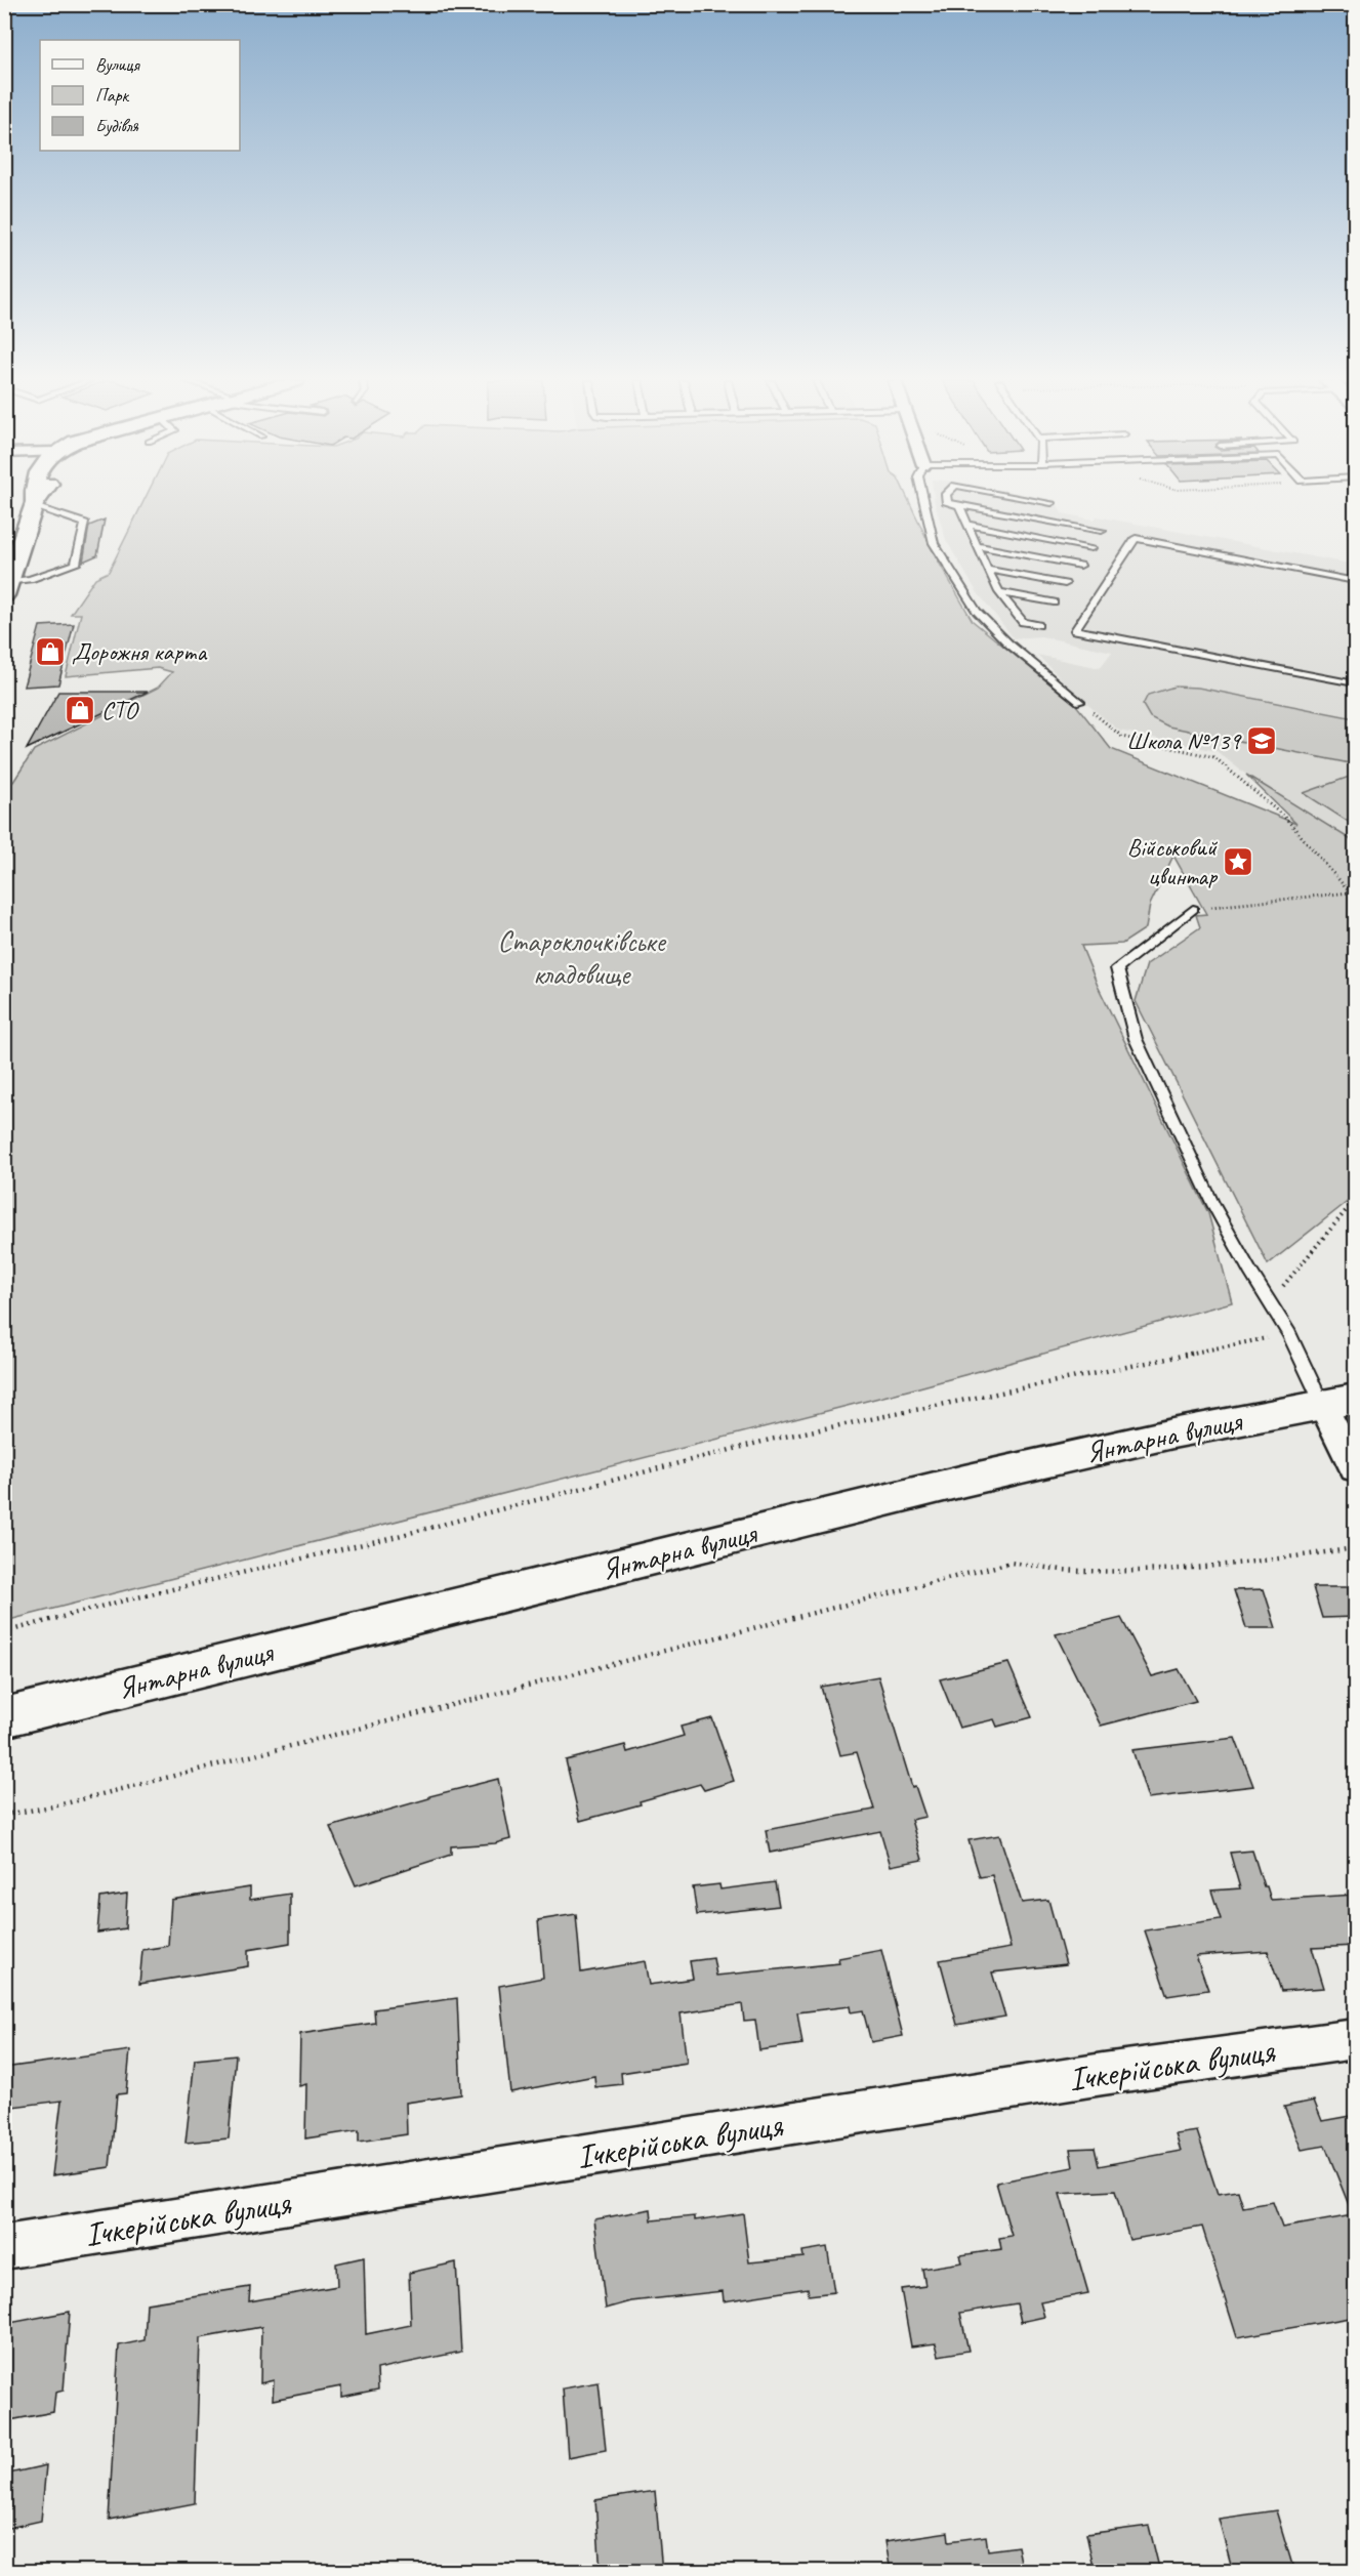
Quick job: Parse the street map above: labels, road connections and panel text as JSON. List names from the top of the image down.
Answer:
{
  "streets": {
    "main road": ["Янтарна вулиця"],
    "street": ["Ічкерійська вулиця"]
  },
  "parks": ["Староклочківське кладовище"],
  "places": {
    "shop": ["Дорожня карта", "СТО"],
    "school or university": ["Школа №139"],
    "place": ["Військовий цвинтар"]
  },
  "legend": ["Вулиця", "Парк", "Будівля"]
}
